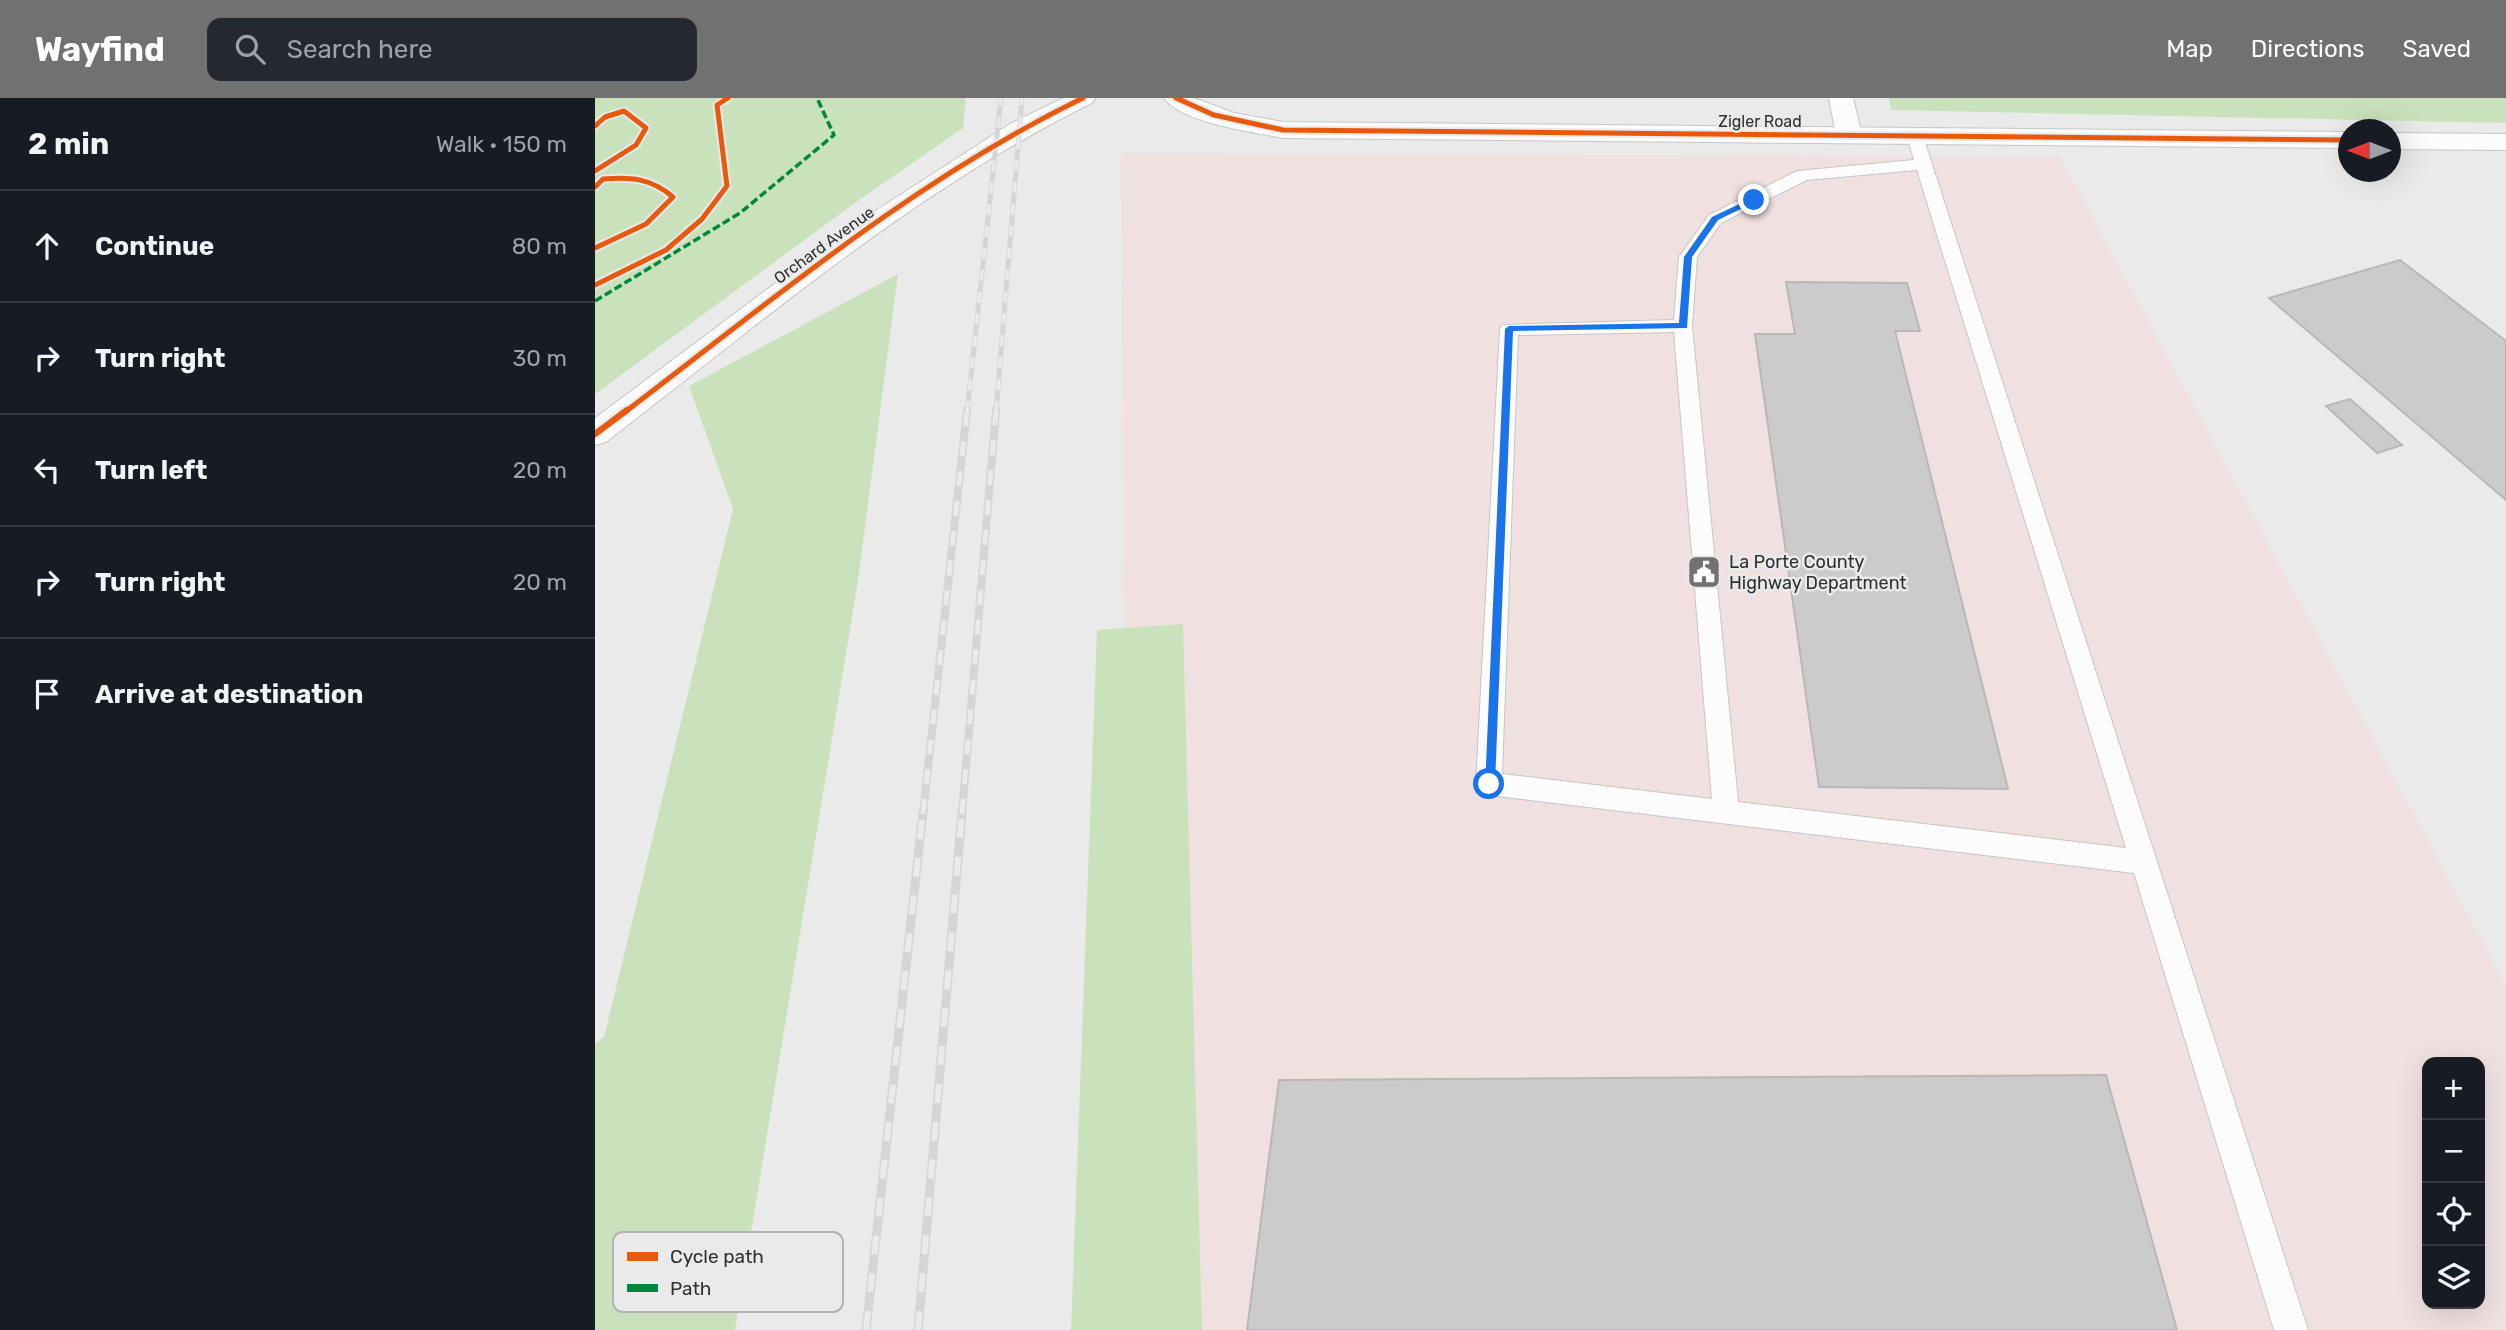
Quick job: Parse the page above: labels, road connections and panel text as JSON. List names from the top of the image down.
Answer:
{
  "streets": {
    "street": ["Zigler Road", "Orchard Avenue"]
  },
  "places": {
    "public building": ["La Porte County Highway Department"]
  },
  "legend": ["Cycle path", "Path"],
  "north": "left",
  "page": {
    "header": "Wayfind",
    "search": "Search here",
    "nav": ["Map", "Directions", "Saved"],
    "heading": ["2 min", "Walk · 150 m"],
    "list": [
      ["Continue", "80 m"],
      ["Turn right", "30 m"],
      ["Turn left", "20 m"],
      ["Turn right", "20 m"],
      "Arrive at destination"
    ],
    "map_buttons": ["+", "−"]
  }
}
